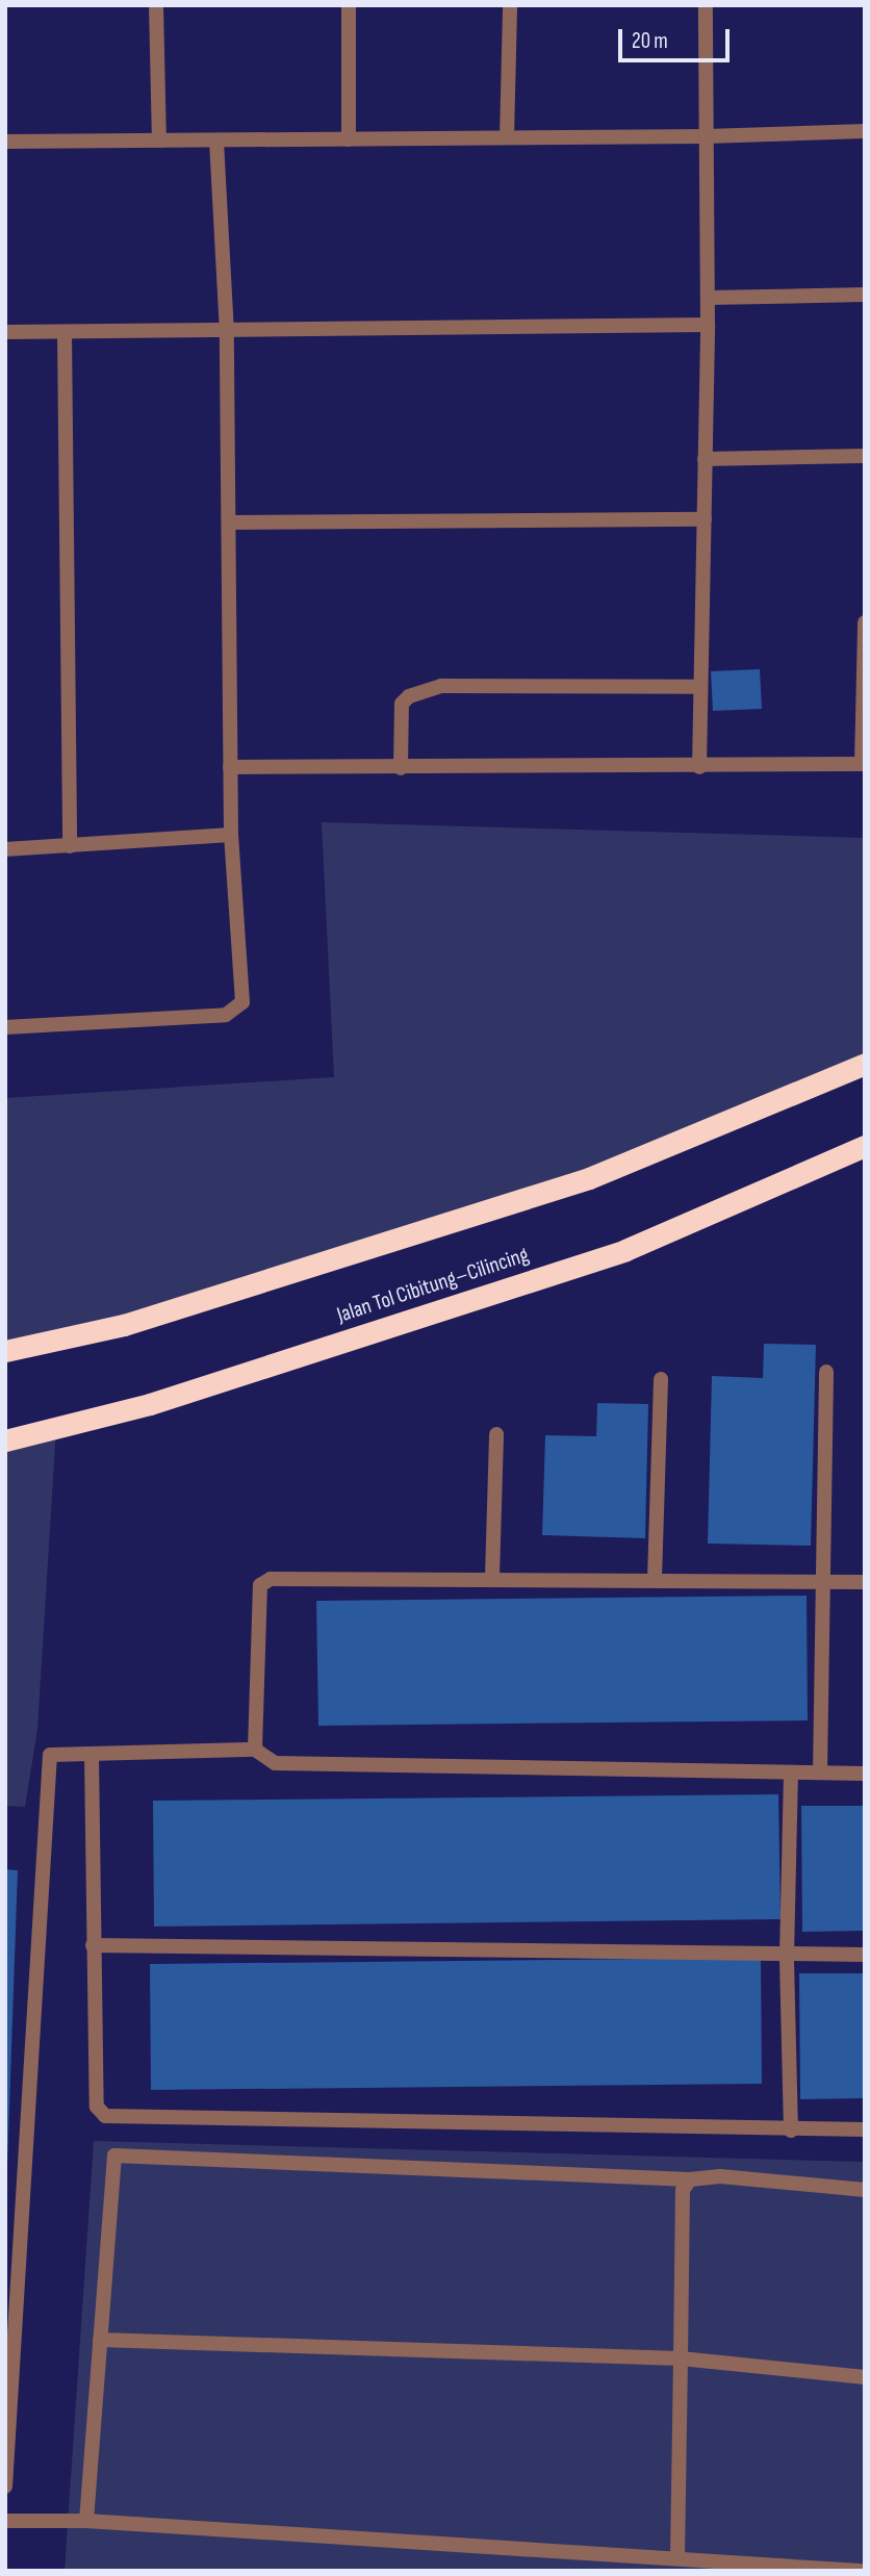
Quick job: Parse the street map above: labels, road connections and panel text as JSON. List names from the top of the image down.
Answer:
{
  "streets": {
    "highway": ["Jalan Tol Cibitung–Cilincing"]
  },
  "scale_bar": "20 m"
}
